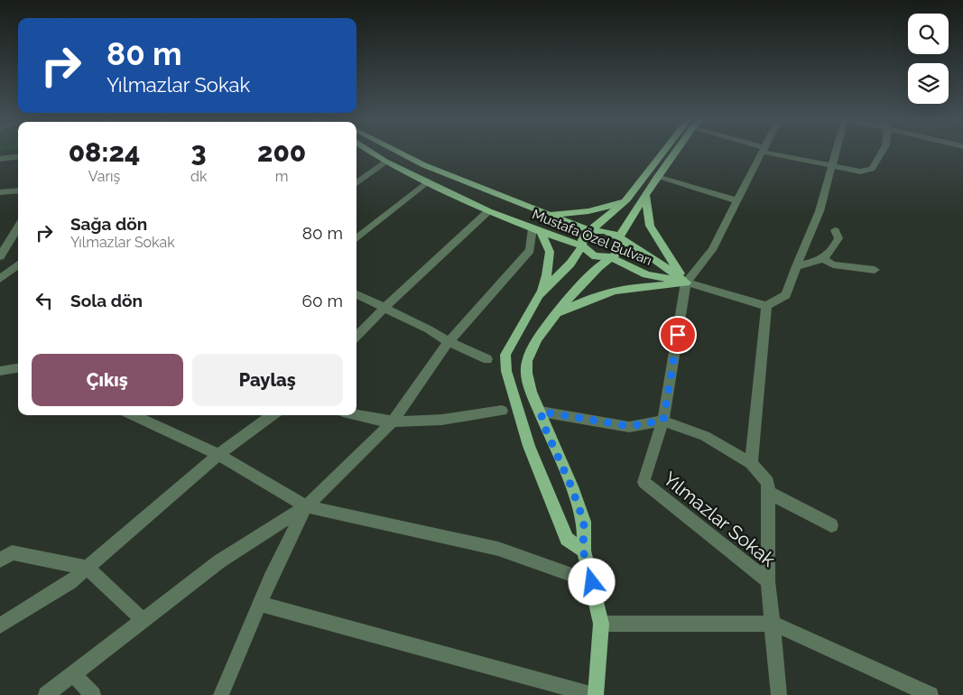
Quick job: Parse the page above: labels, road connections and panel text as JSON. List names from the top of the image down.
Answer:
{
  "streets": {
    "main road": ["Mustafa Özel Bulvarı"],
    "street": ["Yılmazlar Sokak"]
  },
  "page": {
    "turn": ["80 m", "Yılmazlar Sokak"],
    "eta": [
      "08:24",
      "Varış",
      "3",
      "dk",
      "200",
      "m"
    ],
    "list": [
      {
        "name": "Sağa dön",
        "note": "Yılmazlar Sokak",
        "value": "80 m"
      },
      {
        "name": "Sola dön",
        "value": "60 m"
      }
    ],
    "buttons": ["Çıkış", "Paylaş"]
  }
}
